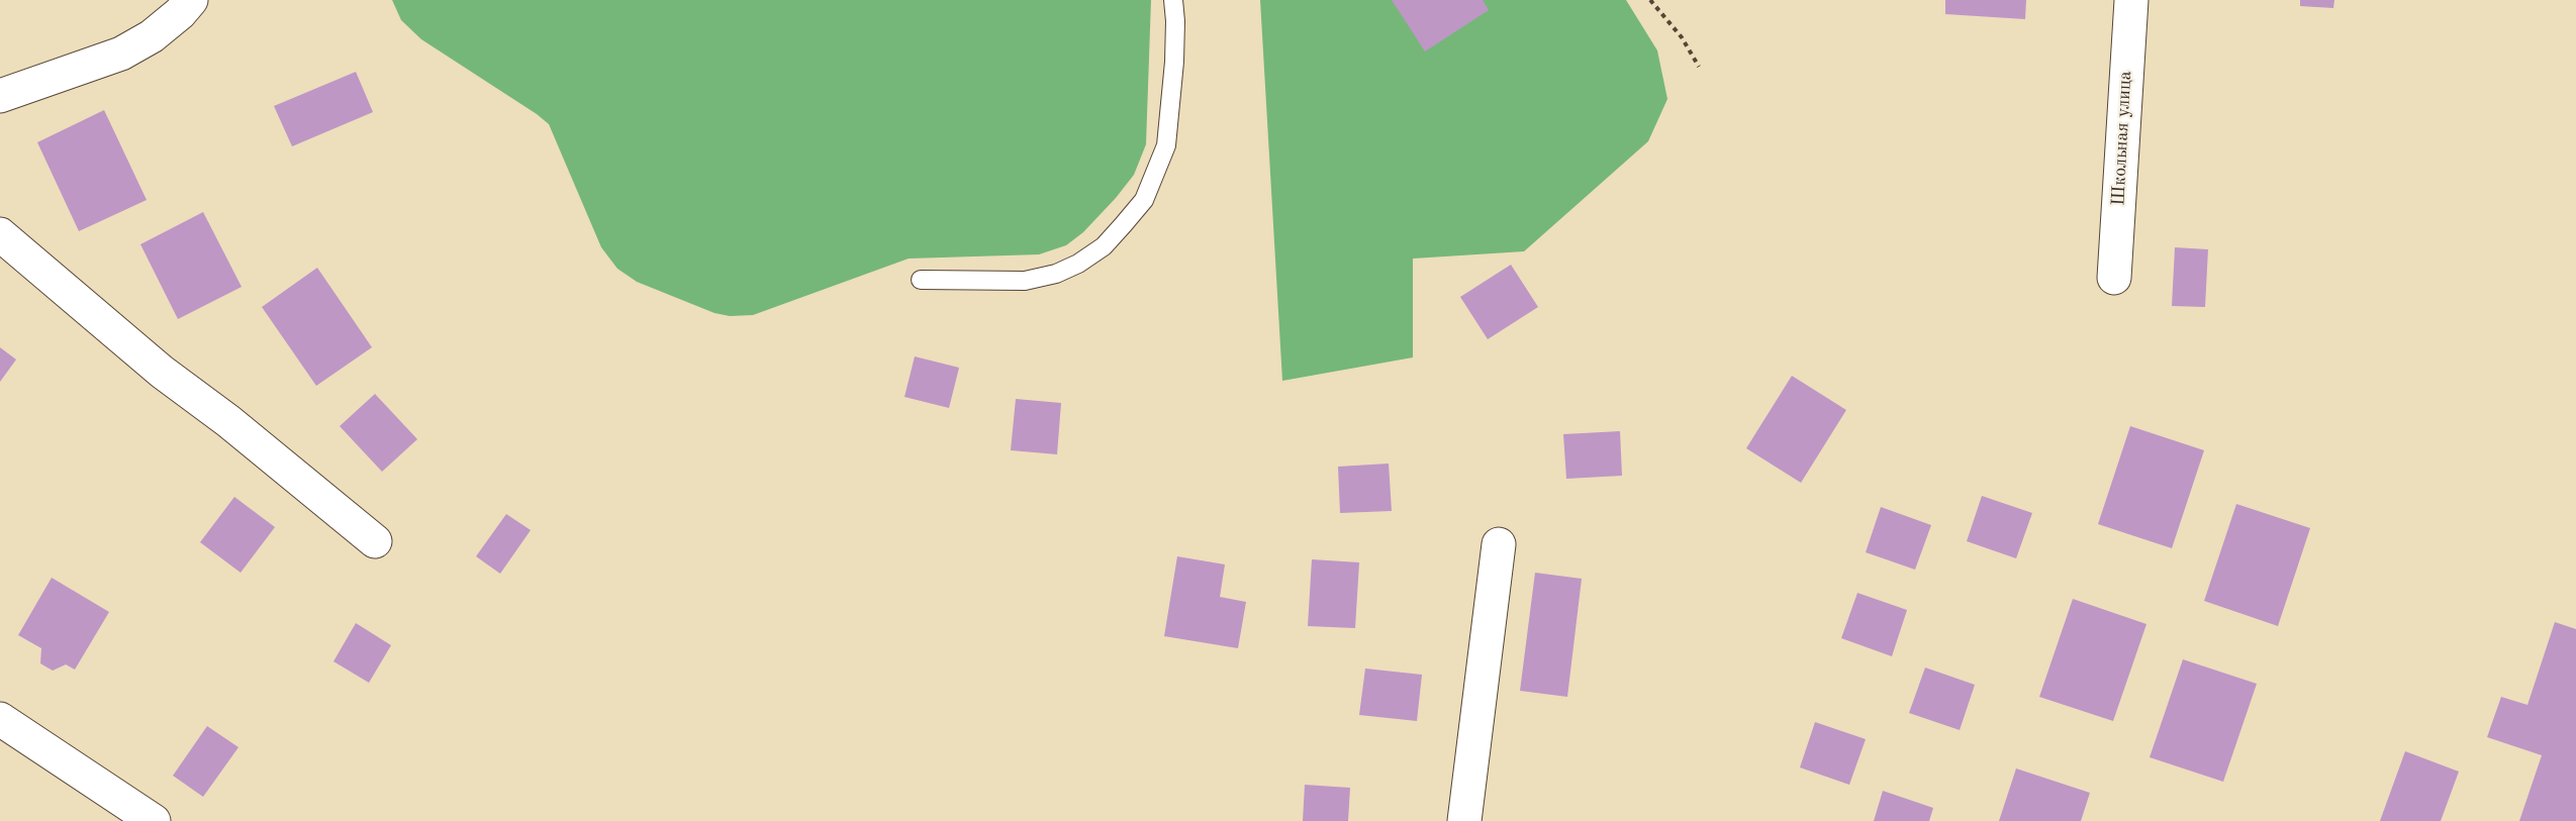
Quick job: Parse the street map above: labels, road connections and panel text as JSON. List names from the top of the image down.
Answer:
{
  "streets": {
    "street": ["Школьная улица"]
  }
}
